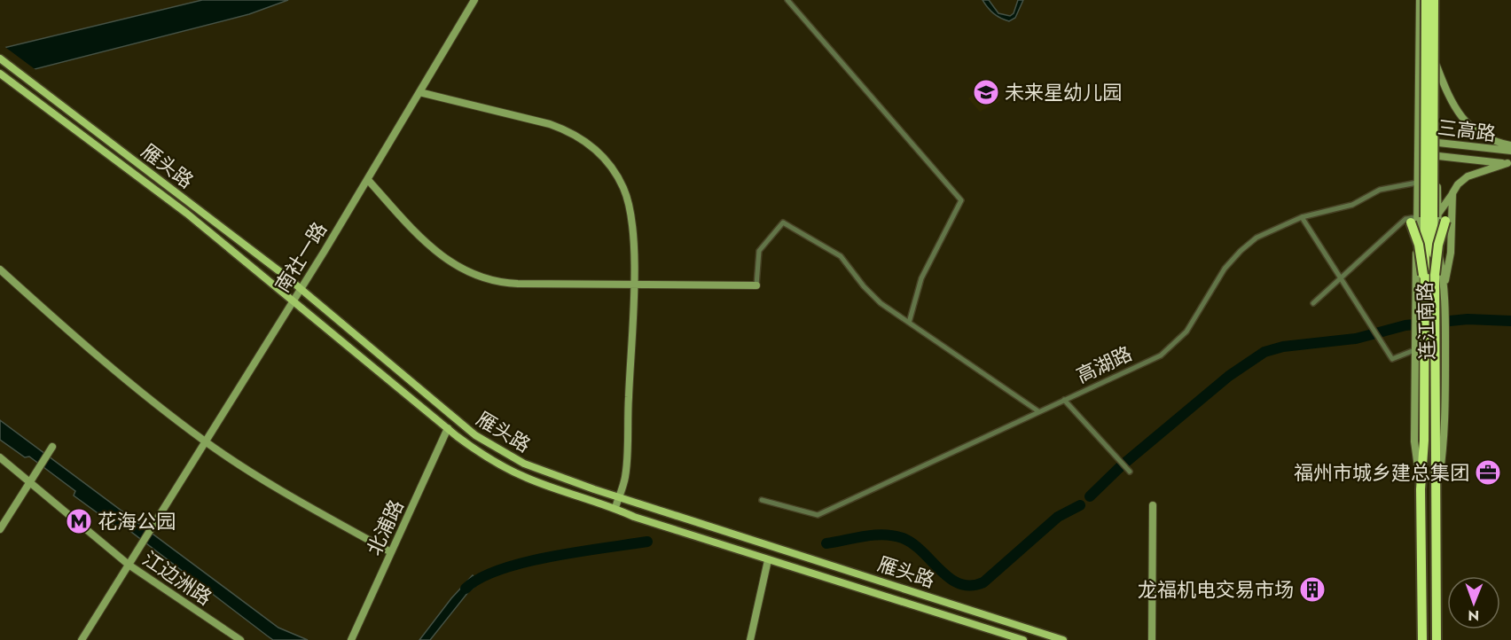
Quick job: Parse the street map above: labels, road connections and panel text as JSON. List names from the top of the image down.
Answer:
{
  "streets": {
    "highway": ["连江南路"],
    "main road": ["雁头路"],
    "street": [
      "三高路",
      "南社一路",
      "高湖路",
      "北浦路",
      "江边洲路"
    ]
  },
  "crossings": [
    ["三高路", "连江南路"],
    ["雁头路", "南社一路"],
    ["雁头路", "北浦路"],
    ["南社一路", "江边洲路"],
    ["连江南路", "高湖路"]
  ],
  "places": {
    "school or university": ["未来星幼儿园"],
    "office": ["福州市城乡建总集团"],
    "metro station": ["花海公园"],
    "building": ["龙福机电交易市场"]
  },
  "north": "bottom"
}
